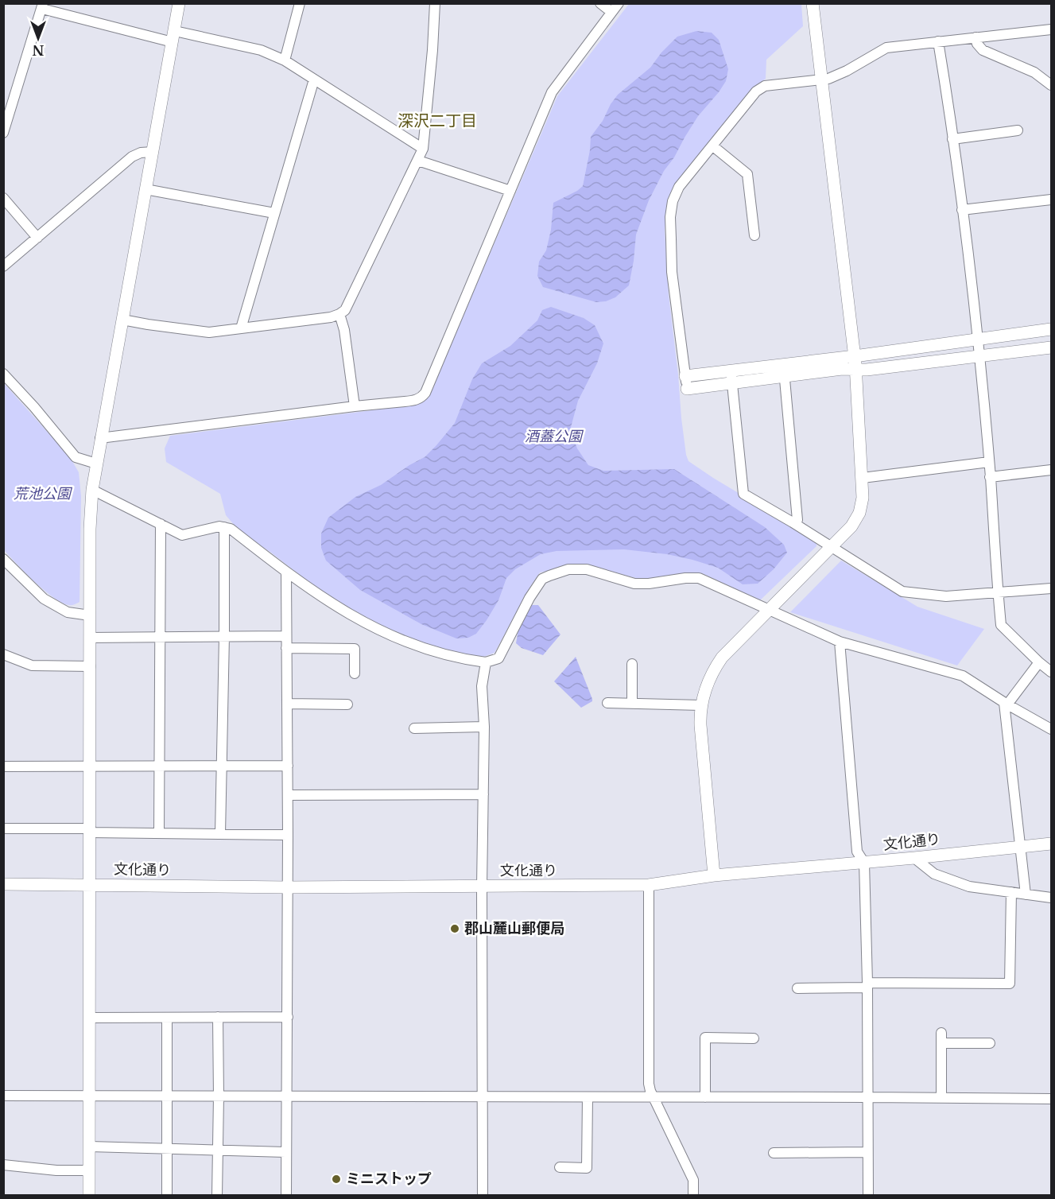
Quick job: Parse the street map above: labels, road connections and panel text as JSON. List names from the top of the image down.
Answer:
{
  "streets": {
    "street": ["文化通り"]
  },
  "districts": ["深沢二丁目"],
  "parks": ["酒蓋公園", "荒池公園"],
  "places": ["郡山麓山郵便局", "ミニストップ"],
  "north": "bottom"
}
